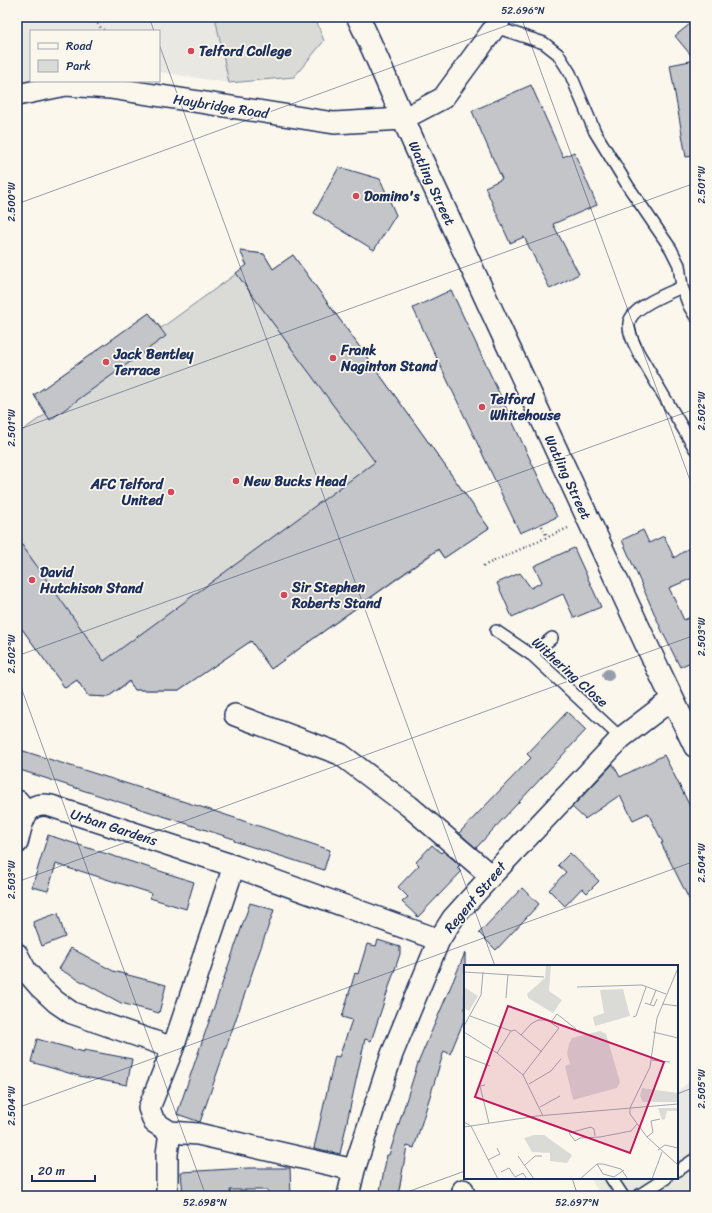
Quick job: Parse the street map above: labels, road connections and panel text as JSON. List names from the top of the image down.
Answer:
{
  "streets": {
    "main road": ["Watling Street"],
    "street": ["Haybridge Road", "Urban Gardens", "Regent Street"],
    "lane": ["Withering Close"]
  },
  "crossings": [
    ["Haybridge Road", "Watling Street"],
    ["Watling Street", "Regent Street"],
    ["Withering Close", "Regent Street"],
    ["Urban Gardens", "Regent Street"]
  ],
  "places": [
    "Telford College",
    "Domino's",
    "Frank Naginton Stand",
    "Jack Bentley Terrace",
    "Telford Whitehouse",
    "New Bucks Head",
    "AFC Telford United",
    "David Hutchison Stand",
    "Sir Stephen Roberts Stand"
  ],
  "legend": ["Road", "Park"],
  "scale_bar": "20 m",
  "coordinates": [
    "52.696°N",
    "2.501°W",
    "2.500°W",
    "2.502°W",
    "2.503°W",
    "2.504°W",
    "2.505°W",
    "52.698°N",
    "52.697°N"
  ]
}
